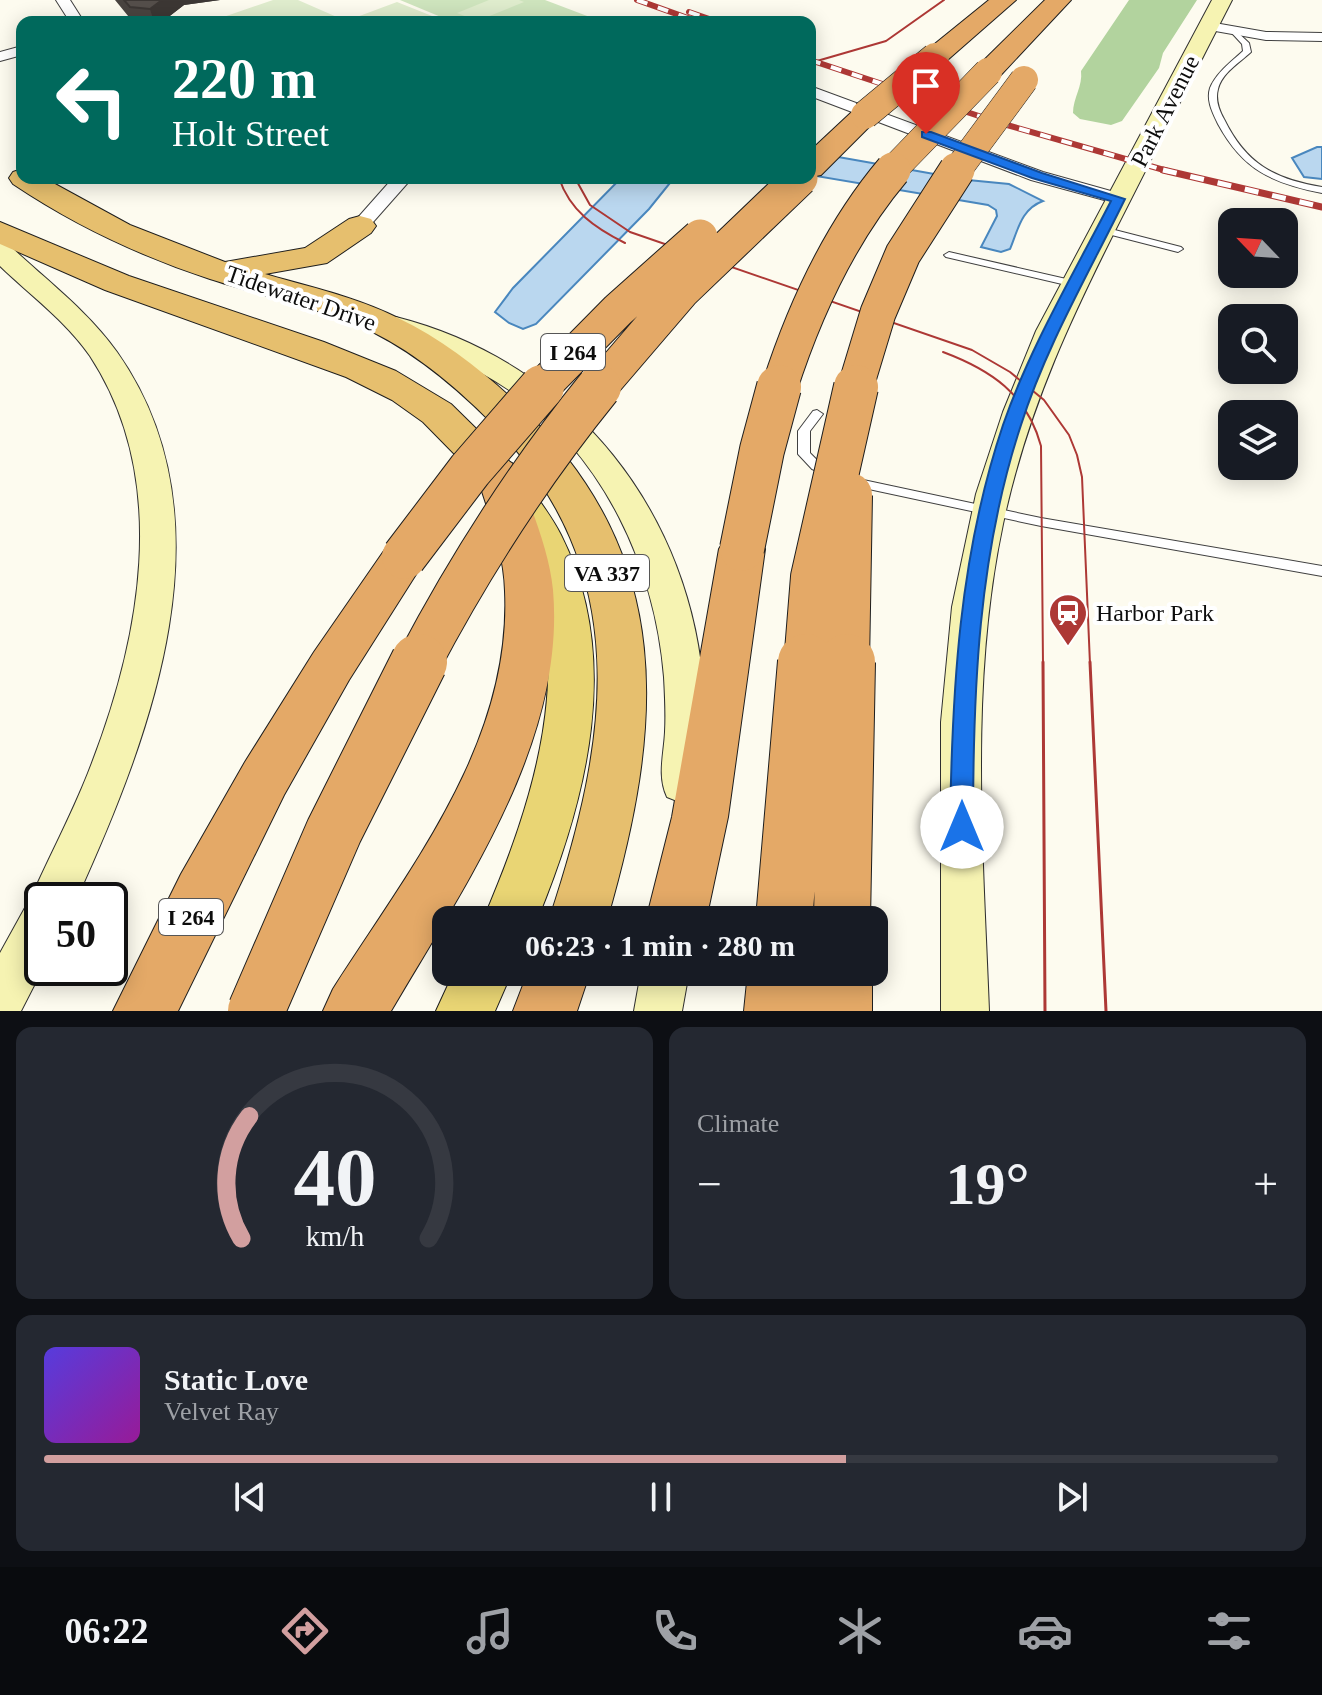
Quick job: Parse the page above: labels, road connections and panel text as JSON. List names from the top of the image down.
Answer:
{
  "streets": {
    "highway": ["Tidewater Drive", "I 264", "VA 337"],
    "main road": ["Park Avenue"]
  },
  "places": {
    "station": ["Harbor Park"]
  },
  "north": "top left",
  "page": {
    "turn": ["220 m", "Holt Street"],
    "limit": "50",
    "trip": "06:23 · 1 min · 280 m",
    "tile": "Climate",
    "heat": ["−", "19°", "+"],
    "song": ["Static Love", "Velvet Ray"],
    "tabs": "06:22",
    "gauge": ["40", "km/h"]
  }
}
